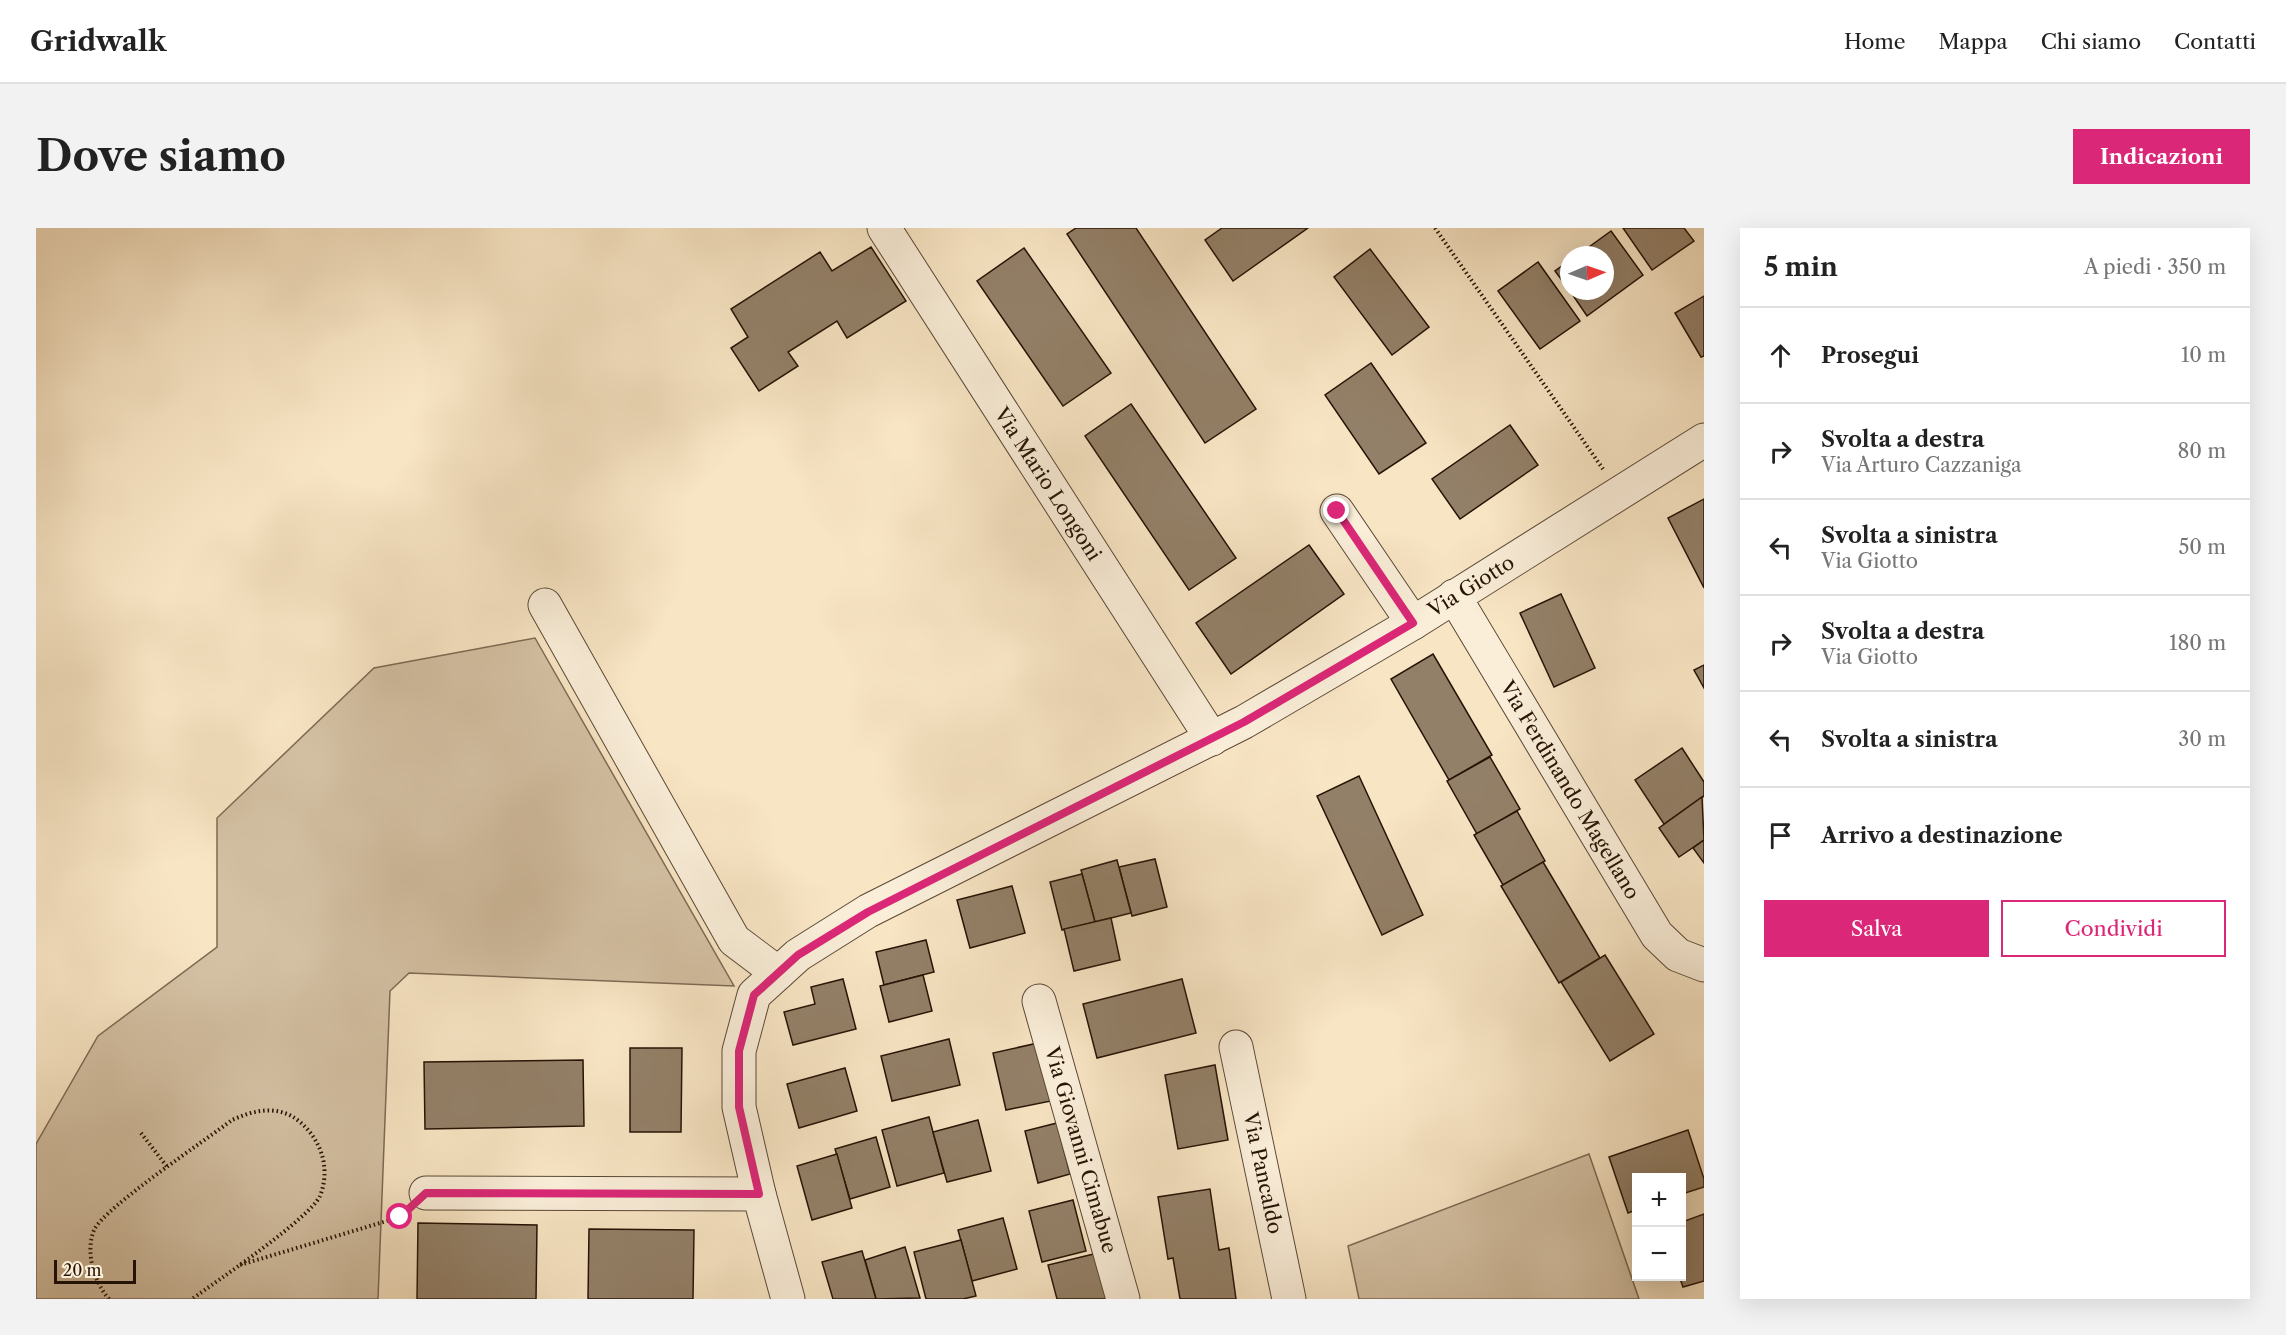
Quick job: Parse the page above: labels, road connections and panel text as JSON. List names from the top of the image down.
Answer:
{
  "streets": {
    "street": [
      "Via Mario Longoni",
      "Via Giotto",
      "Via Ferdinando Magellano",
      "Via Giovanni Cimabue",
      "Via Pancaldo"
    ]
  },
  "crossings": [
    ["Via Mario Longoni", "Via Giotto"],
    ["Via Giotto", "Via Ferdinando Magellano"]
  ],
  "scale_bar": "20 m",
  "north": "right",
  "page": {
    "header": "Gridwalk",
    "nav": [
      "Home",
      "Mappa",
      "Chi siamo",
      "Contatti"
    ],
    "buttons": [
      "Indicazioni",
      ["Salva", "Condividi"]
    ],
    "title": "Dove siamo",
    "heading": ["5 min", "A piedi · 350 m"],
    "list": [
      ["Prosegui", "10 m"],
      ["Svolta a destra", "Via Arturo Cazzaniga", "80 m"],
      ["Svolta a sinistra", "Via Giotto", "50 m"],
      ["Svolta a destra", "Via Giotto", "180 m"],
      ["Svolta a sinistra", "30 m"],
      "Arrivo a destinazione"
    ],
    "map_buttons": ["+", "−"],
    "scale": "20 m"
  }
}
